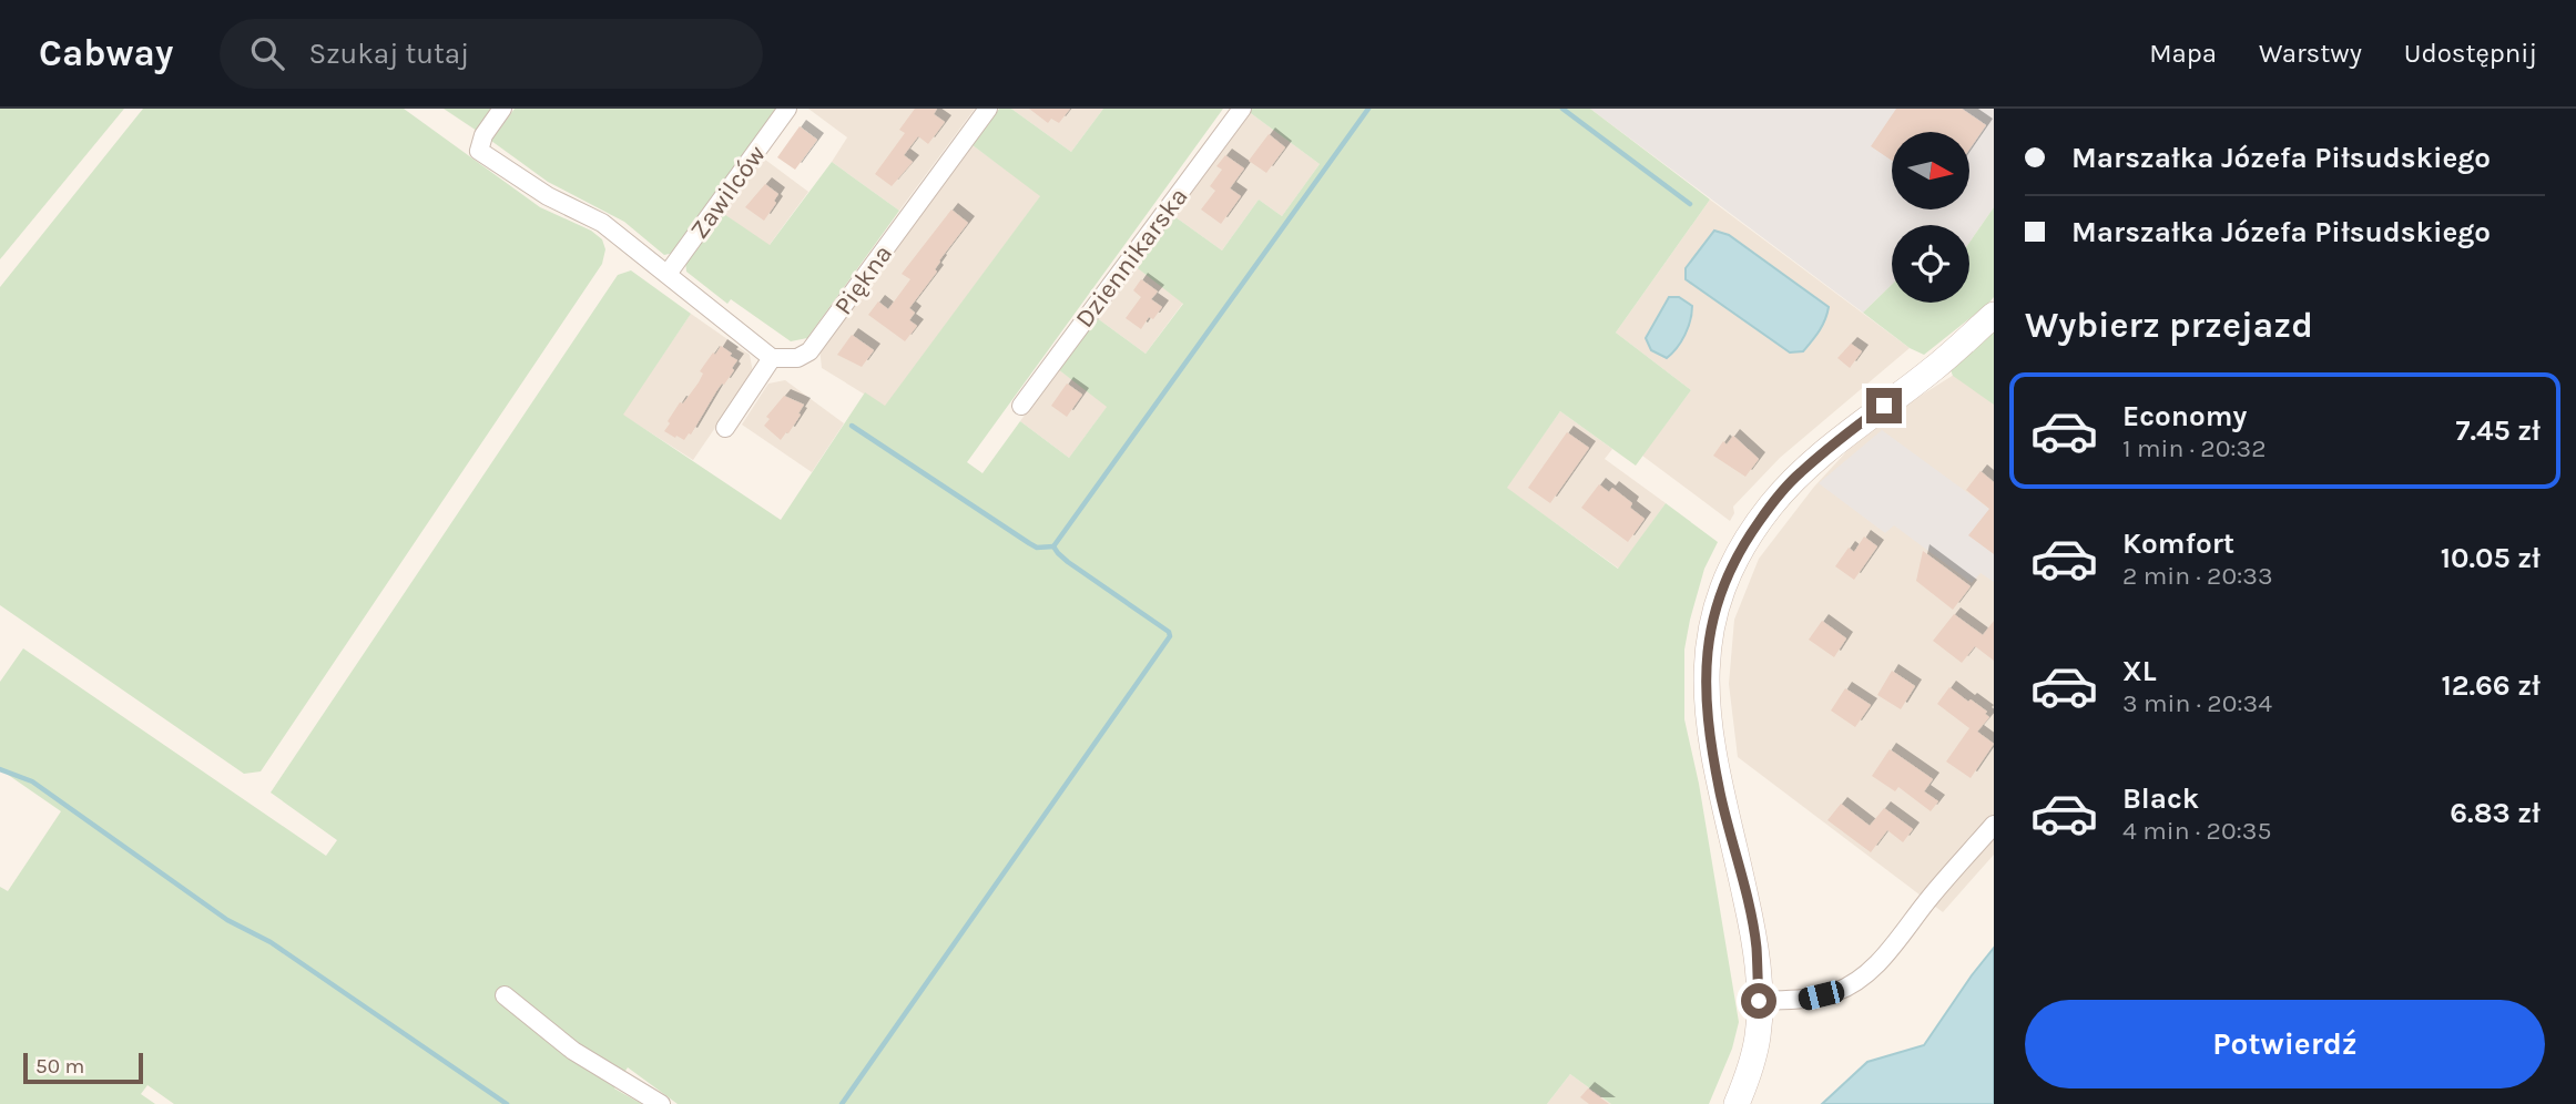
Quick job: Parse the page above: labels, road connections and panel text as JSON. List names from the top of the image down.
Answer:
{
  "streets": {
    "street": ["Zawilców", "Dziennikarska", "Piękna"]
  },
  "scale_bar": "50 m",
  "north": "right",
  "page": {
    "header": "Cabway",
    "search": "Szukaj tutaj",
    "nav": ["Mapa", "Warstwy", "Udostępnij"],
    "banner": ["Marszałka Józefa Piłsudskiego", "Marszałka Józefa Piłsudskiego"],
    "heading": "Wybierz przejazd",
    "list": [
      {
        "name": "Economy",
        "note": "1 min · 20:32",
        "value": "7.45 zł"
      },
      {
        "name": "Komfort",
        "note": "2 min · 20:33",
        "value": "10.05 zł"
      },
      {
        "name": "XL",
        "note": "3 min · 20:34",
        "value": "12.66 zł"
      },
      {
        "name": "Black",
        "note": "4 min · 20:35",
        "value": "6.83 zł"
      }
    ],
    "buttons": "Potwierdź",
    "scale": "50 m"
  }
}
